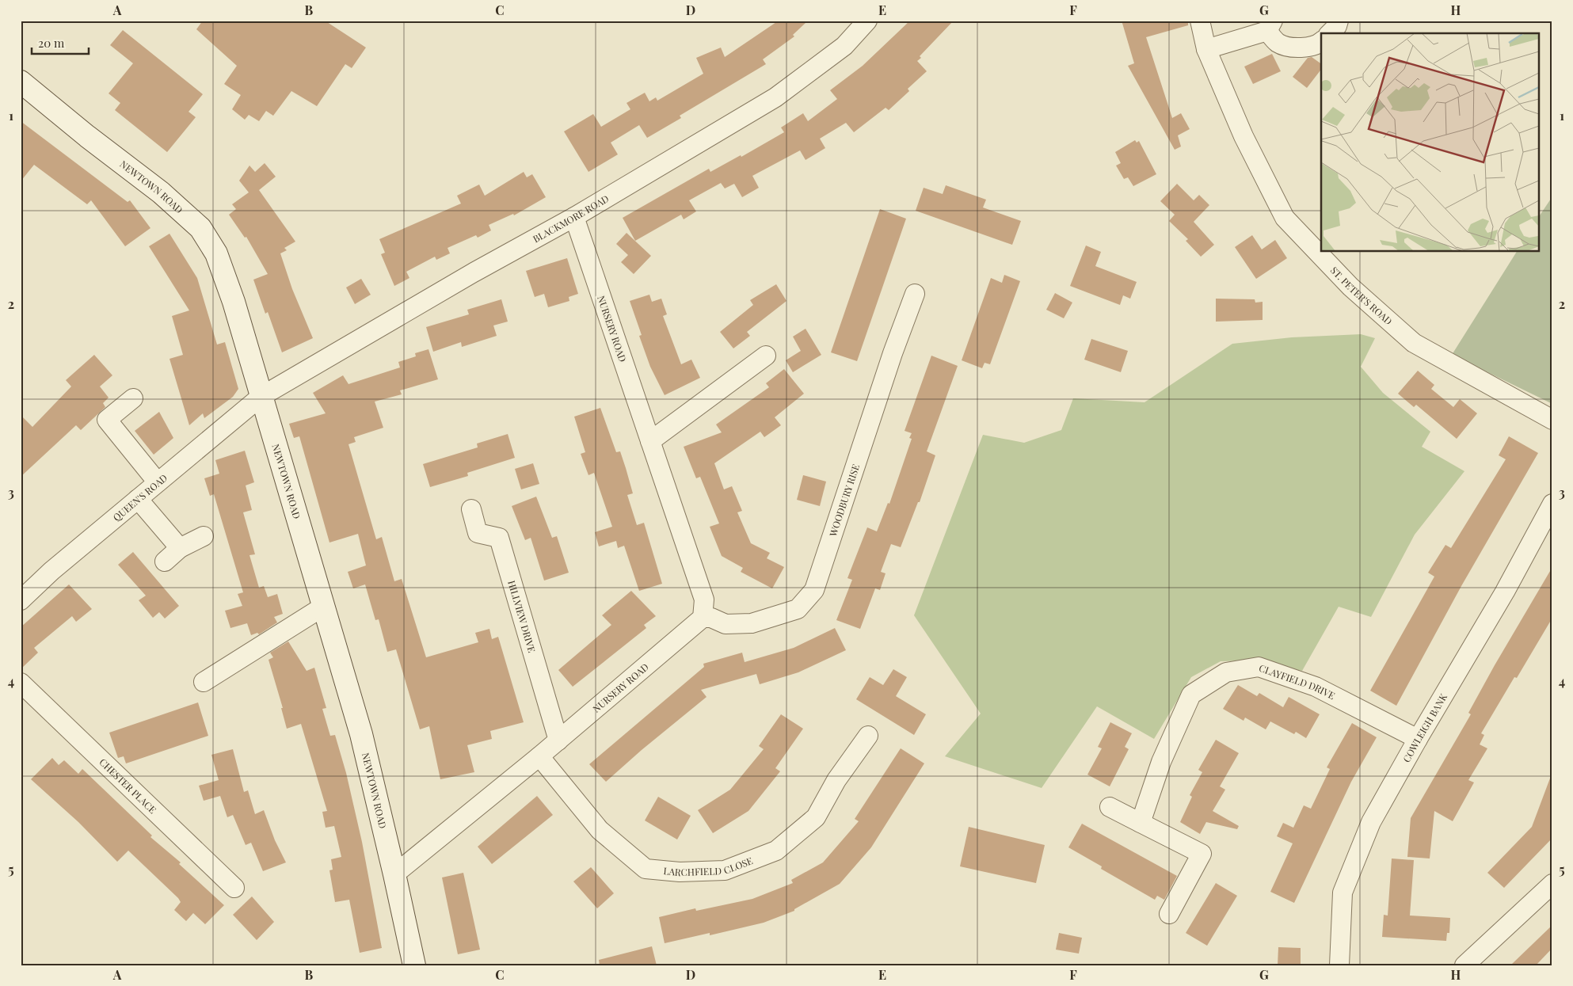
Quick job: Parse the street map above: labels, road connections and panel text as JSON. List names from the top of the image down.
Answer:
{
  "streets": {
    "main road": ["NEWTOWN ROAD"],
    "street": [
      "BLACKMORE ROAD",
      "ST. PETER'S ROAD",
      "NURSERY ROAD",
      "QUEEN'S ROAD",
      "WOODBURY RISE",
      "HILLVIEW DRIVE",
      "CLAYFIELD DRIVE",
      "COWLEIGH BANK",
      "CHESTER PLACE",
      "LARCHFIELD CLOSE"
    ]
  },
  "crossings": [
    ["NEWTOWN ROAD", "BLACKMORE ROAD"],
    ["NEWTOWN ROAD", "NURSERY ROAD"],
    ["NEWTOWN ROAD", "QUEEN'S ROAD"],
    ["BLACKMORE ROAD", "NURSERY ROAD"],
    ["BLACKMORE ROAD", "QUEEN'S ROAD"],
    ["NURSERY ROAD", "WOODBURY RISE"],
    ["NURSERY ROAD", "HILLVIEW DRIVE"],
    ["NURSERY ROAD", "LARCHFIELD CLOSE"],
    ["CLAYFIELD DRIVE", "COWLEIGH BANK"]
  ],
  "scale_bar": "20 m",
  "grid": {
    "columns": [
      "A",
      "B",
      "C",
      "D",
      "E",
      "F",
      "G",
      "H"
    ],
    "rows": [
      "1",
      "2",
      "3",
      "4",
      "5"
    ]
  }
}
